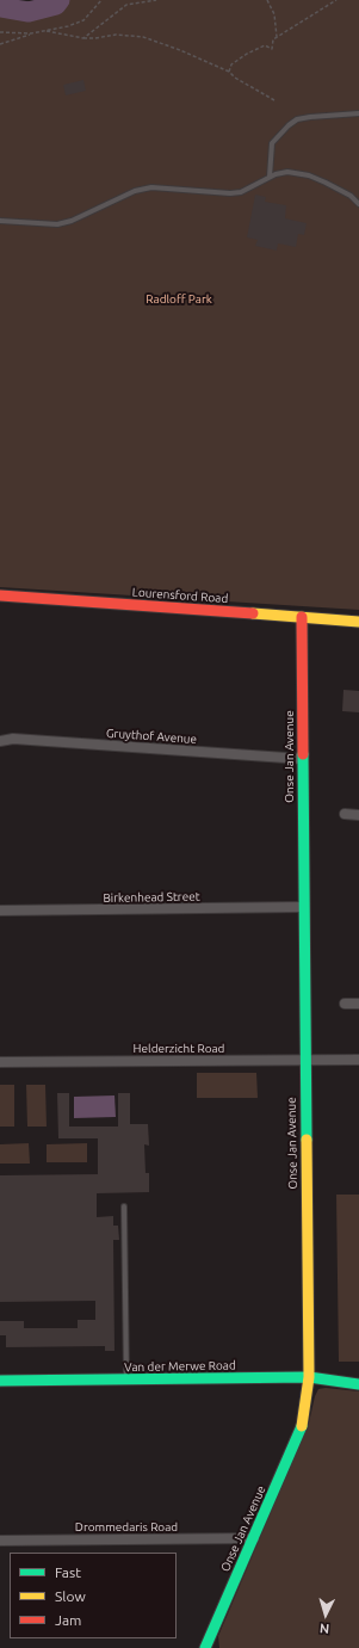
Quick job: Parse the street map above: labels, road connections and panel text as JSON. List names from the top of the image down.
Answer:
{
  "streets": {
    "street": [
      "Lourensford Road",
      "Gruythof Avenue",
      "Onse Jan Avenue",
      "Birkenhead Street",
      "Helderzicht Road",
      "Van der Merwe Road",
      "Drommedaris Road"
    ]
  },
  "crossings": [
    ["Lourensford Road", "Onse Jan Avenue"],
    ["Gruythof Avenue", "Onse Jan Avenue"],
    ["Onse Jan Avenue", "Birkenhead Street"],
    ["Onse Jan Avenue", "Helderzicht Road"],
    ["Onse Jan Avenue", "Van der Merwe Road"],
    ["Onse Jan Avenue", "Drommedaris Road"]
  ],
  "parks": ["Radloff Park"],
  "legend": ["Fast", "Slow", "Jam"],
  "north": "bottom"
}
